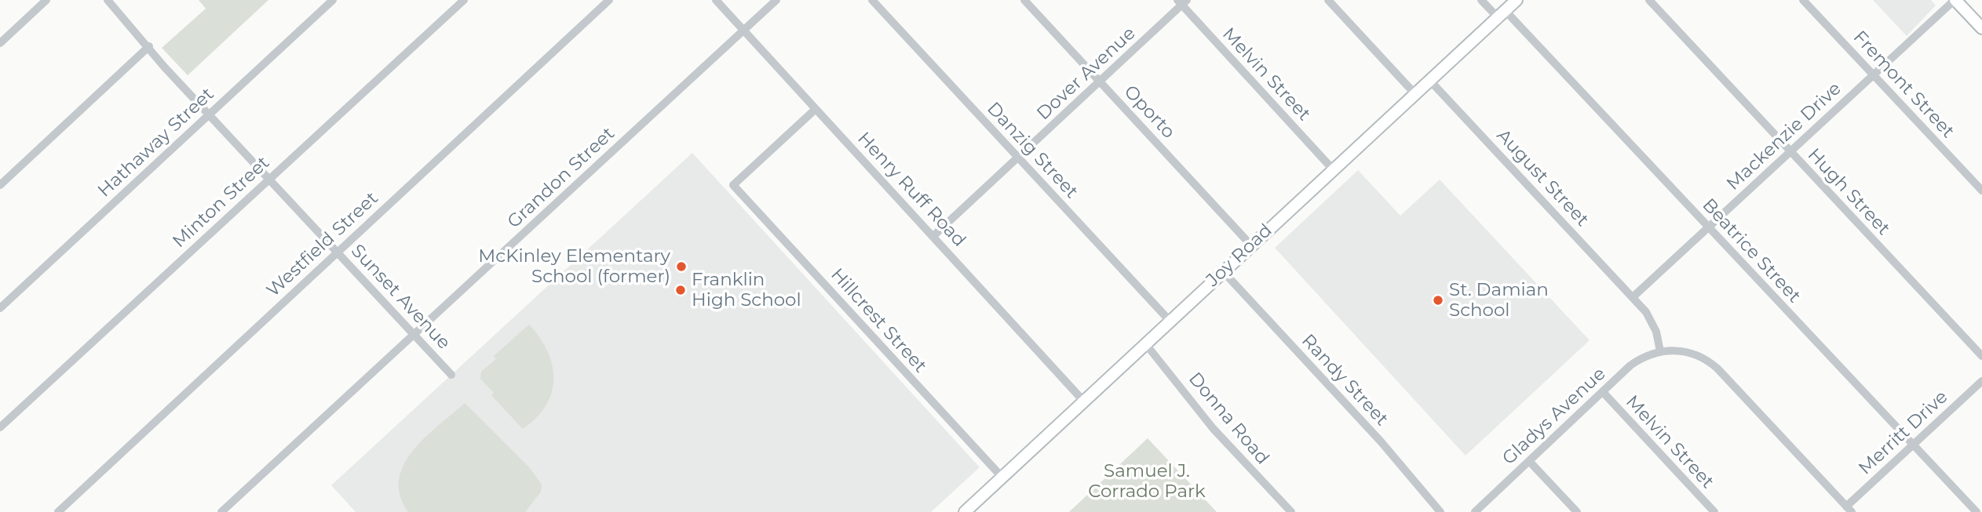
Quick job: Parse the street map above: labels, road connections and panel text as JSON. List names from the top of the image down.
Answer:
{
  "streets": {
    "street": [
      "Dover Avenue",
      "Melvin Street",
      "Fremont Street",
      "Oporto",
      "Mackenzie Drive",
      "Hathaway Street",
      "Danzig Street",
      "Grandon Street",
      "August Street",
      "Henry Ruff Road",
      "Hugh Street",
      "Minton Street",
      "Westfield Street",
      "Beatrice Street",
      "Joy Road",
      "Sunset Avenue",
      "Hillcrest Street",
      "Randy Street",
      "Gladys Avenue",
      "Donna Road",
      "Merritt Drive"
    ]
  },
  "crossings": [
    ["Dover Avenue", "Melvin Street"],
    ["Dover Avenue", "Oporto"],
    ["Dover Avenue", "Danzig Street"],
    ["Dover Avenue", "Henry Ruff Road"],
    ["Melvin Street", "Joy Road"],
    ["Melvin Street", "Gladys Avenue"],
    ["Fremont Street", "Mackenzie Drive"],
    ["Oporto", "Joy Road"],
    ["Mackenzie Drive", "August Street"],
    ["Mackenzie Drive", "Hugh Street"],
    ["Mackenzie Drive", "Beatrice Street"],
    ["Hathaway Street", "Sunset Avenue"],
    ["Danzig Street", "Joy Road"],
    ["Grandon Street", "Henry Ruff Road"],
    ["Grandon Street", "Sunset Avenue"],
    ["August Street", "Joy Road"],
    ["Henry Ruff Road", "Joy Road"],
    ["Henry Ruff Road", "Hillcrest Street"],
    ["Minton Street", "Sunset Avenue"],
    ["Westfield Street", "Sunset Avenue"],
    ["Beatrice Street", "Joy Road"],
    ["Beatrice Street", "Merritt Drive"],
    ["Joy Road", "Hillcrest Street"],
    ["Joy Road", "Randy Street"],
    ["Joy Road", "Donna Road"]
  ],
  "parks": ["Samuel J. Corrado Park"],
  "places": ["McKinley Elementary School (former)", "Franklin High School", "St. Damian School"]
}
